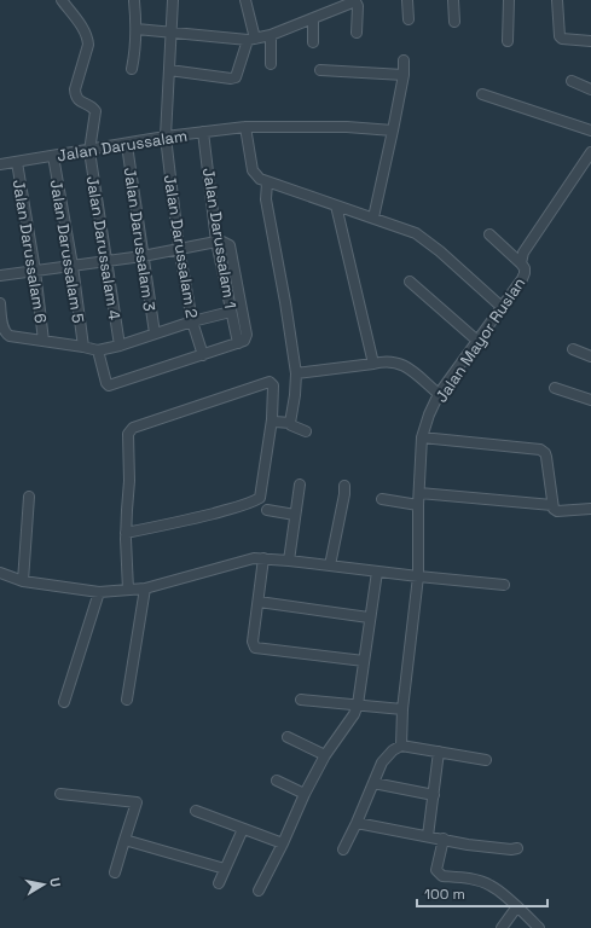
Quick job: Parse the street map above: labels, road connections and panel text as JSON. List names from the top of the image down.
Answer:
{
  "streets": {
    "street": [
      "Jalan Darussalam",
      "Jalan Darussalam 1",
      "Jalan Darussalam 3",
      "Jalan Darussalam 2",
      "Jalan Darussalam 4",
      "Jalan Darussalam 6",
      "Jalan Darussalam 5",
      "Jalan Mayor Ruslan"
    ]
  },
  "crossings": [
    ["Jalan Darussalam", "Jalan Darussalam 1"],
    ["Jalan Darussalam", "Jalan Darussalam 3"],
    ["Jalan Darussalam", "Jalan Darussalam 2"],
    ["Jalan Darussalam", "Jalan Darussalam 4"],
    ["Jalan Darussalam", "Jalan Darussalam 6"],
    ["Jalan Darussalam", "Jalan Darussalam 5"]
  ],
  "scale_bar": "100 m",
  "north": "right"
}
